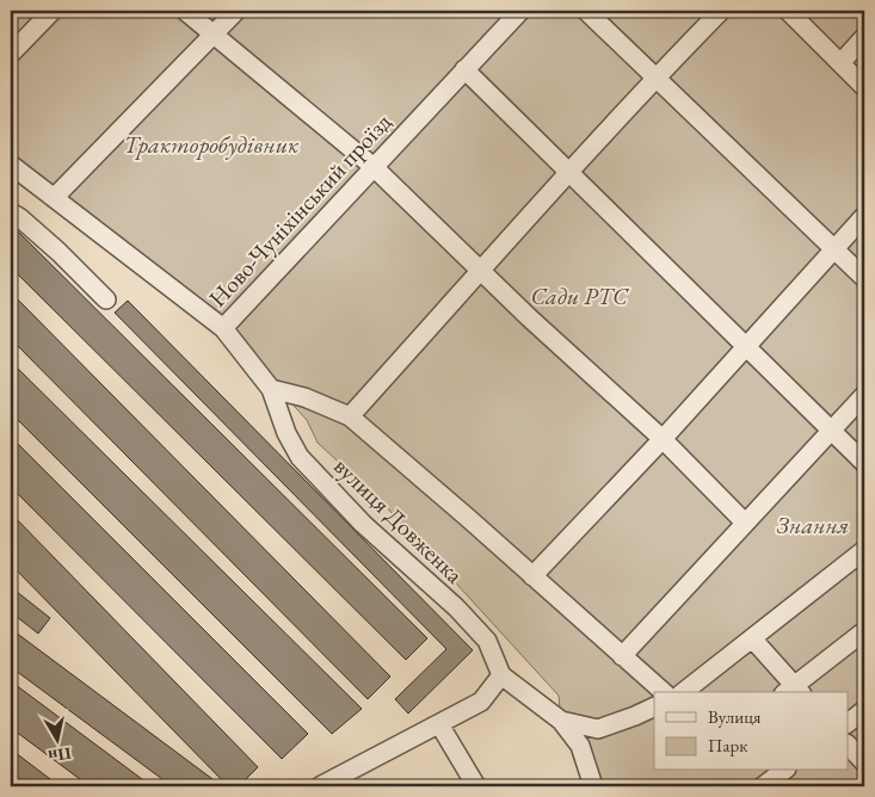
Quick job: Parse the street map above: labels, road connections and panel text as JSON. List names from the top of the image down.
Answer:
{
  "streets": {
    "street": ["Ново-Чуніхінський проїзд", "вулиця Довженка"]
  },
  "crossings": [
    ["Ново-Чуніхінський проїзд", "вулиця Довженка"]
  ],
  "parks": ["Тракторобудівник", "Сади РТС", "Знання"],
  "legend": ["Вулиця", "Парк"],
  "north": "bottom"
}
